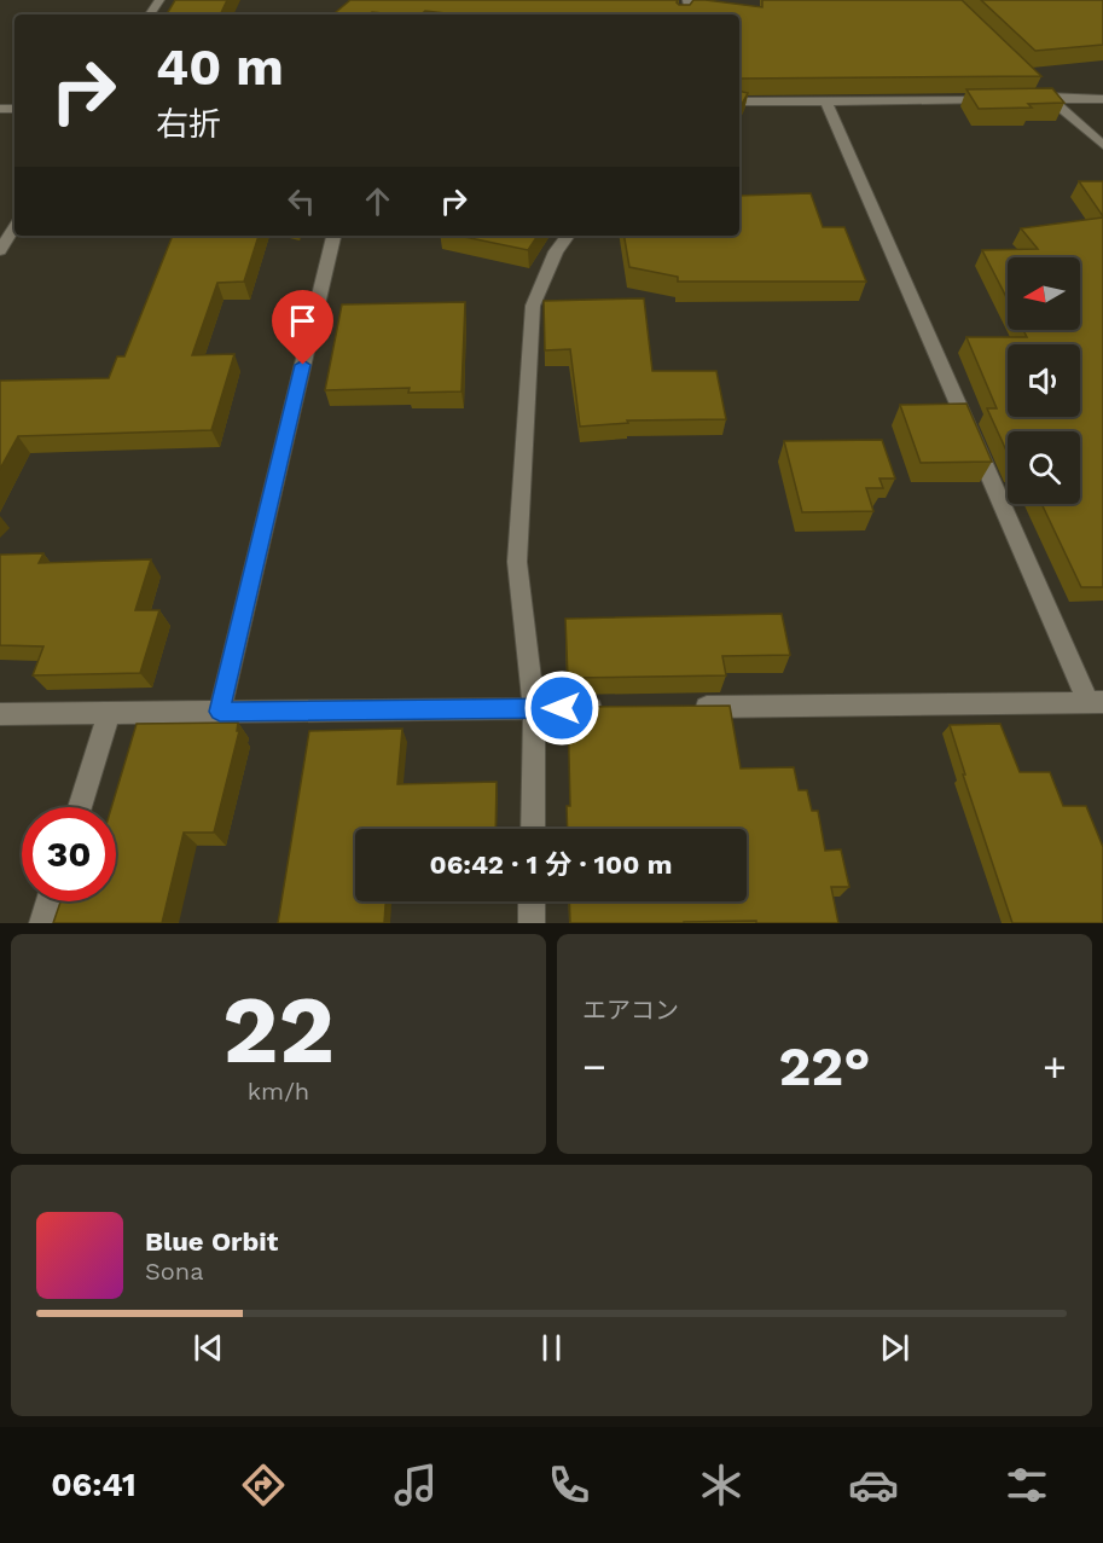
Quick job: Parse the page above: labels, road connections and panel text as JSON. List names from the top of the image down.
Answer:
{
  "north": "left",
  "page": {
    "turn": ["40 m", "右折"],
    "limit": "30",
    "trip": "06:42 · 1 分 · 100 m",
    "tile": [
      ["22", "km/h"],
      "エアコン"
    ],
    "heat": ["−", "22°", "+"],
    "song": ["Blue Orbit", "Sona"],
    "tabs": "06:41"
  }
}
